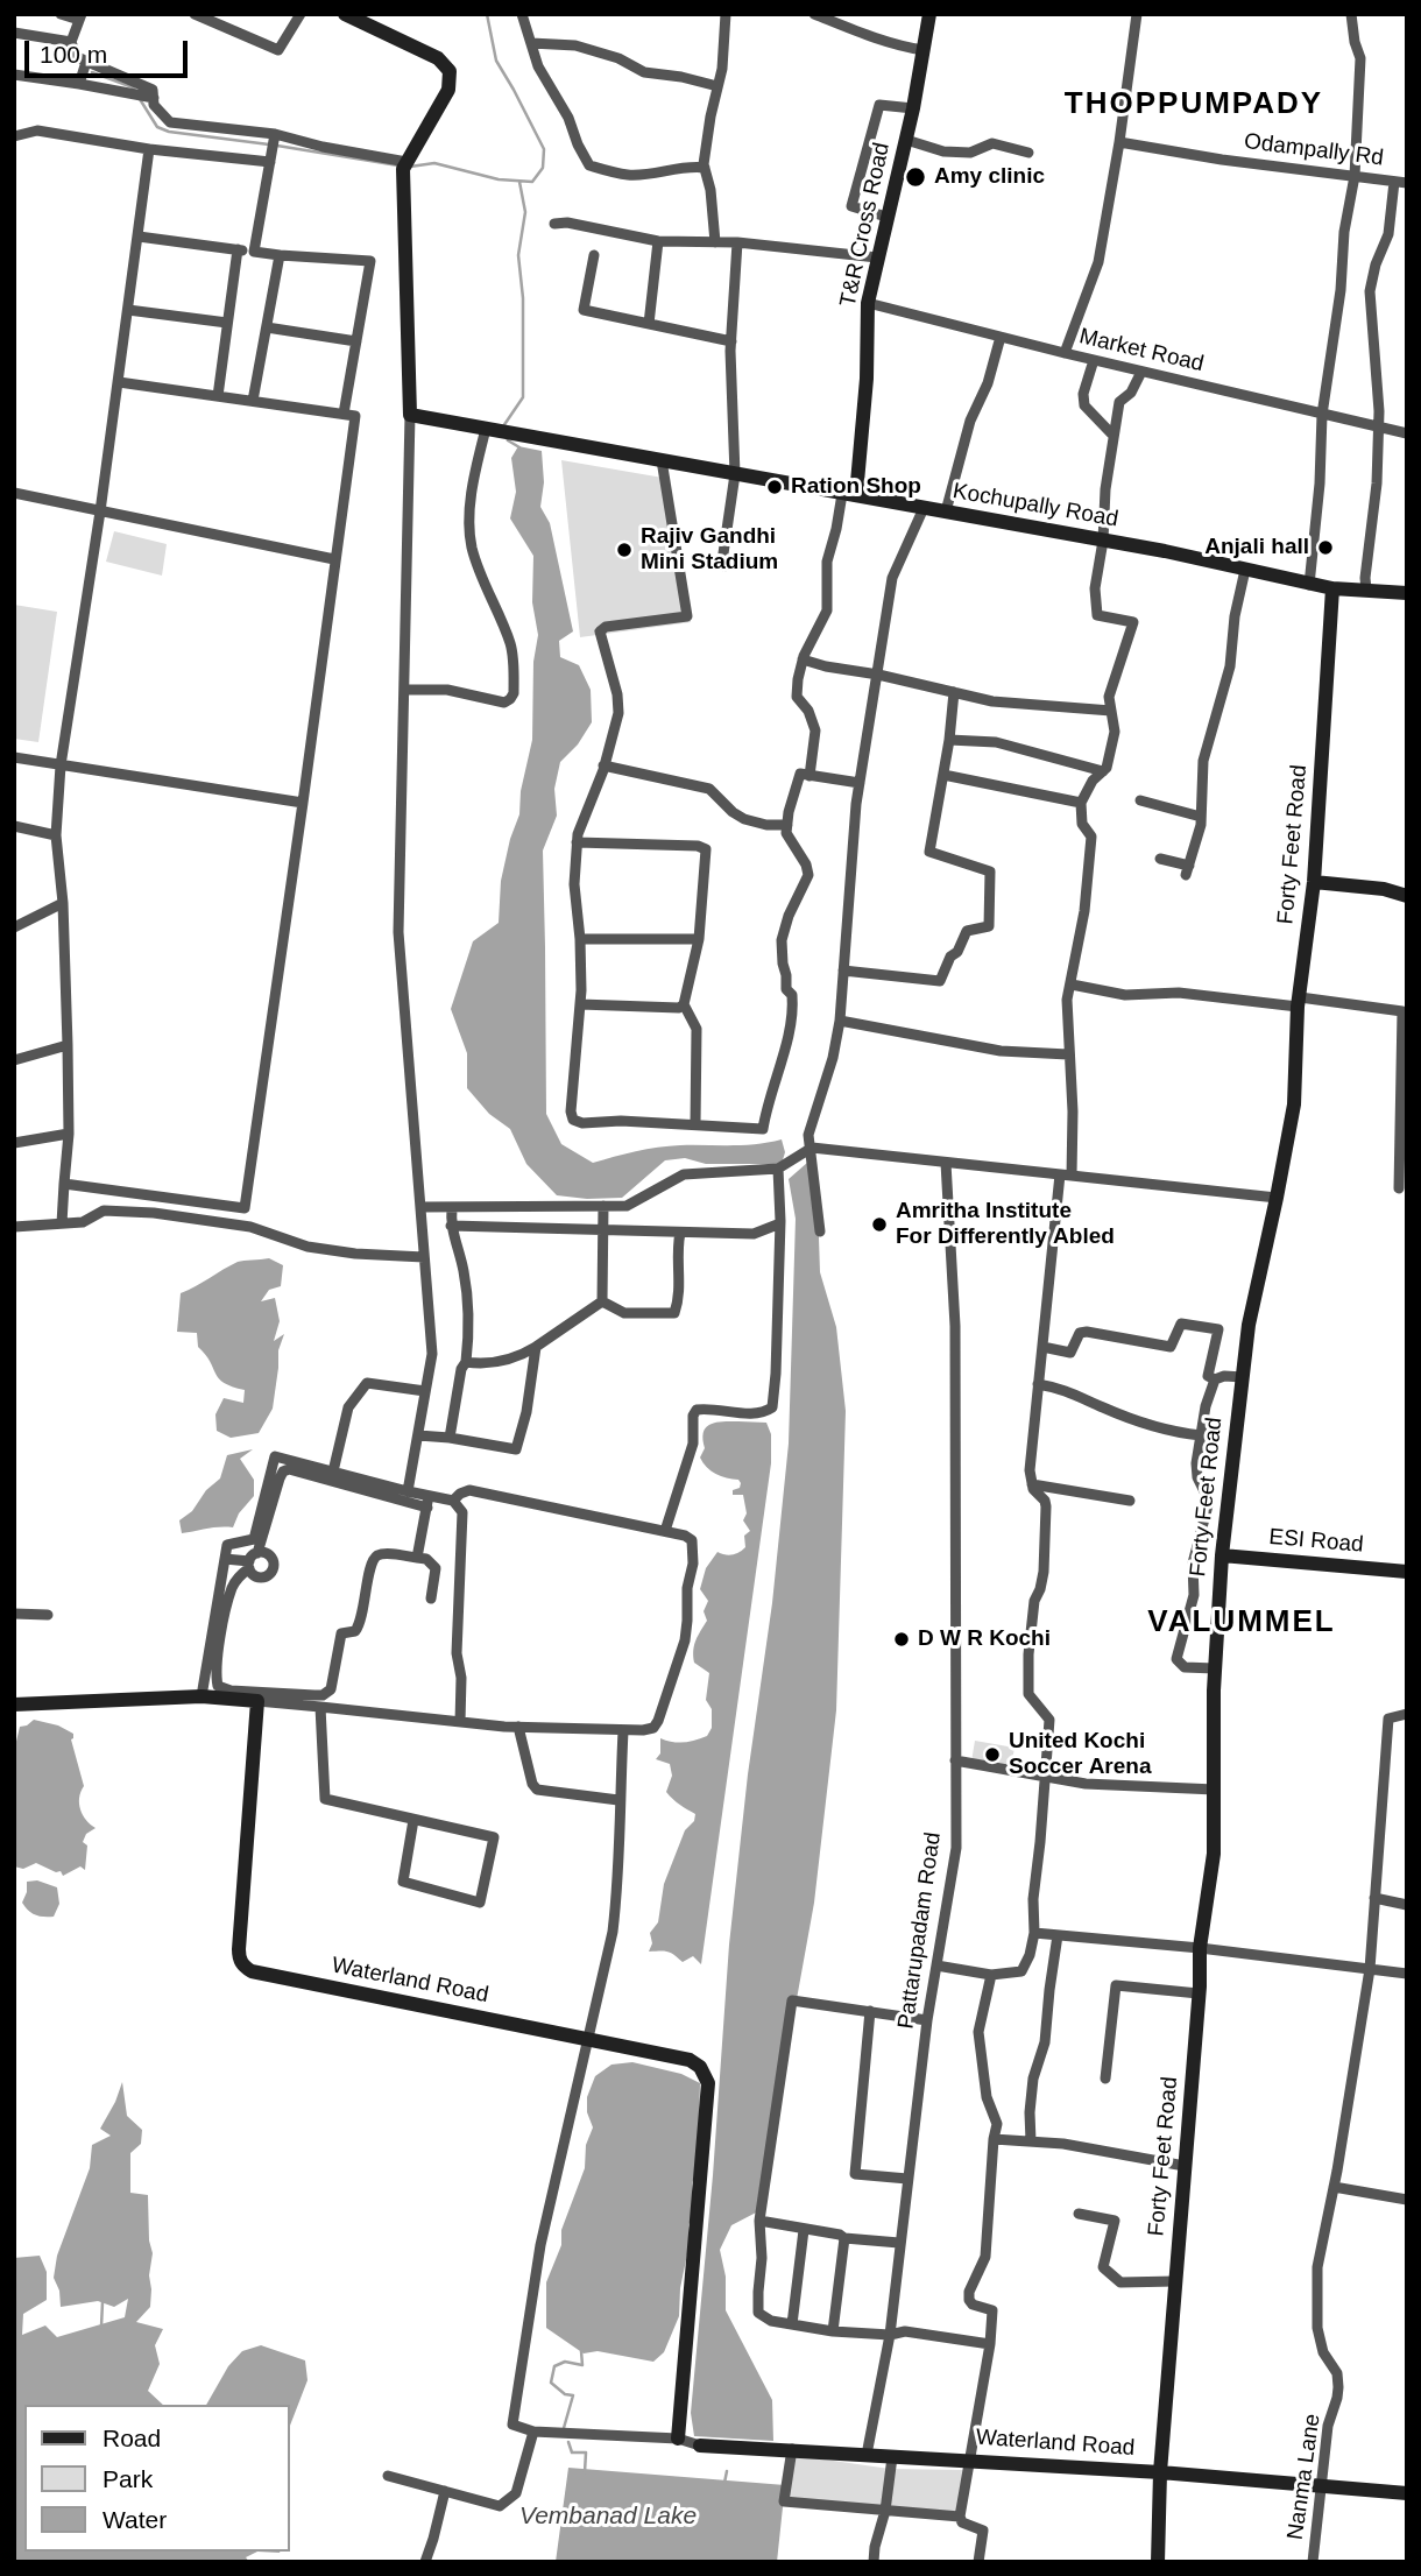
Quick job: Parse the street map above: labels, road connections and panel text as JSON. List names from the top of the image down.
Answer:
{
  "streets": {
    "main road": [
      "T&R Cross Road",
      "Kochupally Road",
      "Forty Feet Road",
      "ESI Road",
      "Waterland Road"
    ],
    "street": [
      "Odampally Rd",
      "Market Road",
      "Pattarupadam Road",
      "Nanma Lane"
    ]
  },
  "crossings": [
    ["T&R Cross Road", "Market Road"],
    ["T&R Cross Road", "Kochupally Road"],
    ["Kochupally Road", "Forty Feet Road"],
    ["Forty Feet Road", "ESI Road"],
    ["Forty Feet Road", "Waterland Road"],
    ["Pattarupadam Road", "Waterland Road"],
    ["Waterland Road", "Nanma Lane"]
  ],
  "districts": ["THOPPUMPADY", "VALUMMEL"],
  "water": ["Vembanad Lake"],
  "places": [
    "Amy clinic",
    "Ration Shop",
    "Anjali hall",
    "Rajiv Gandhi Mini Stadium",
    "Amritha Institute For Differently Abled",
    "D W R Kochi",
    "United Kochi Soccer Arena"
  ],
  "legend": ["Road", "Park", "Water"],
  "scale_bar": "100 m"
}
